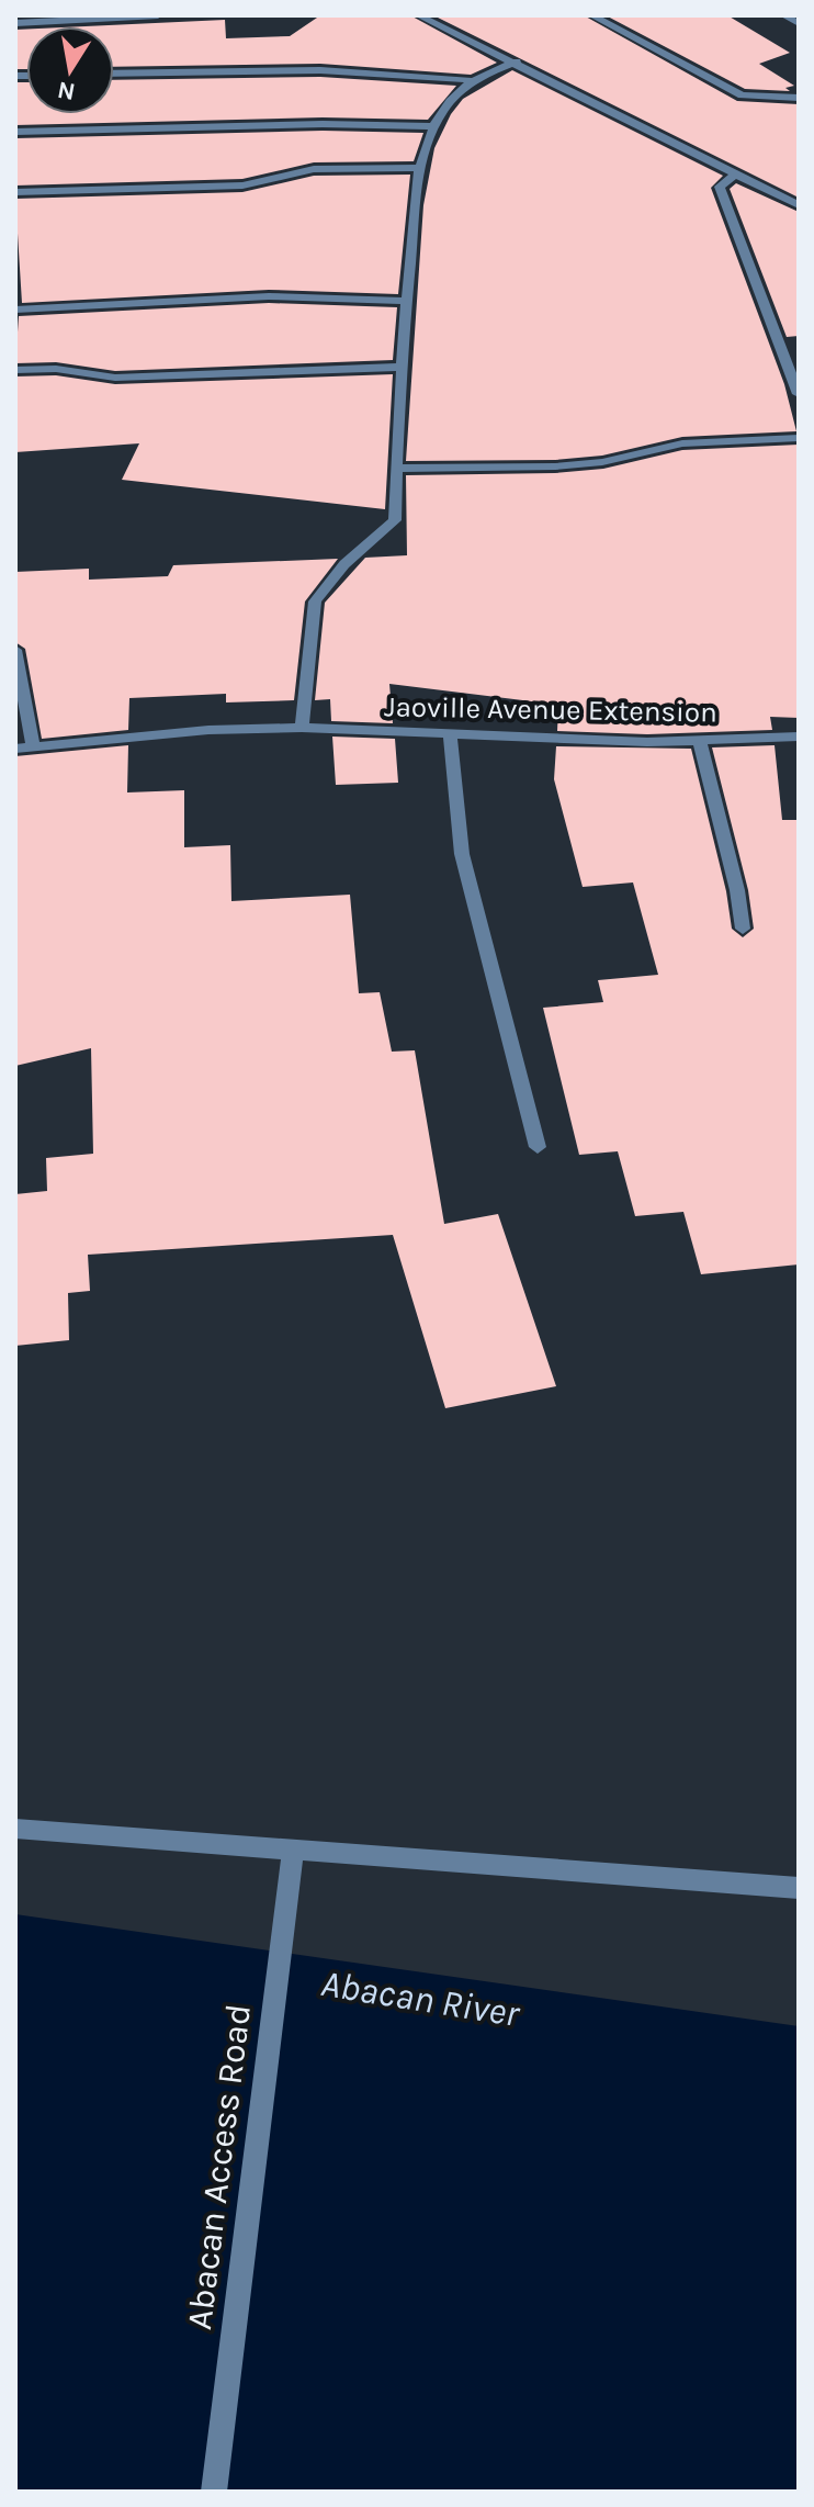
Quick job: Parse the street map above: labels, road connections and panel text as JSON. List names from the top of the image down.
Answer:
{
  "streets": {
    "street": ["Jaoville Avenue Extension", "Abacan Access Road"]
  },
  "water": ["Abacan River"],
  "north": "bottom"
}
